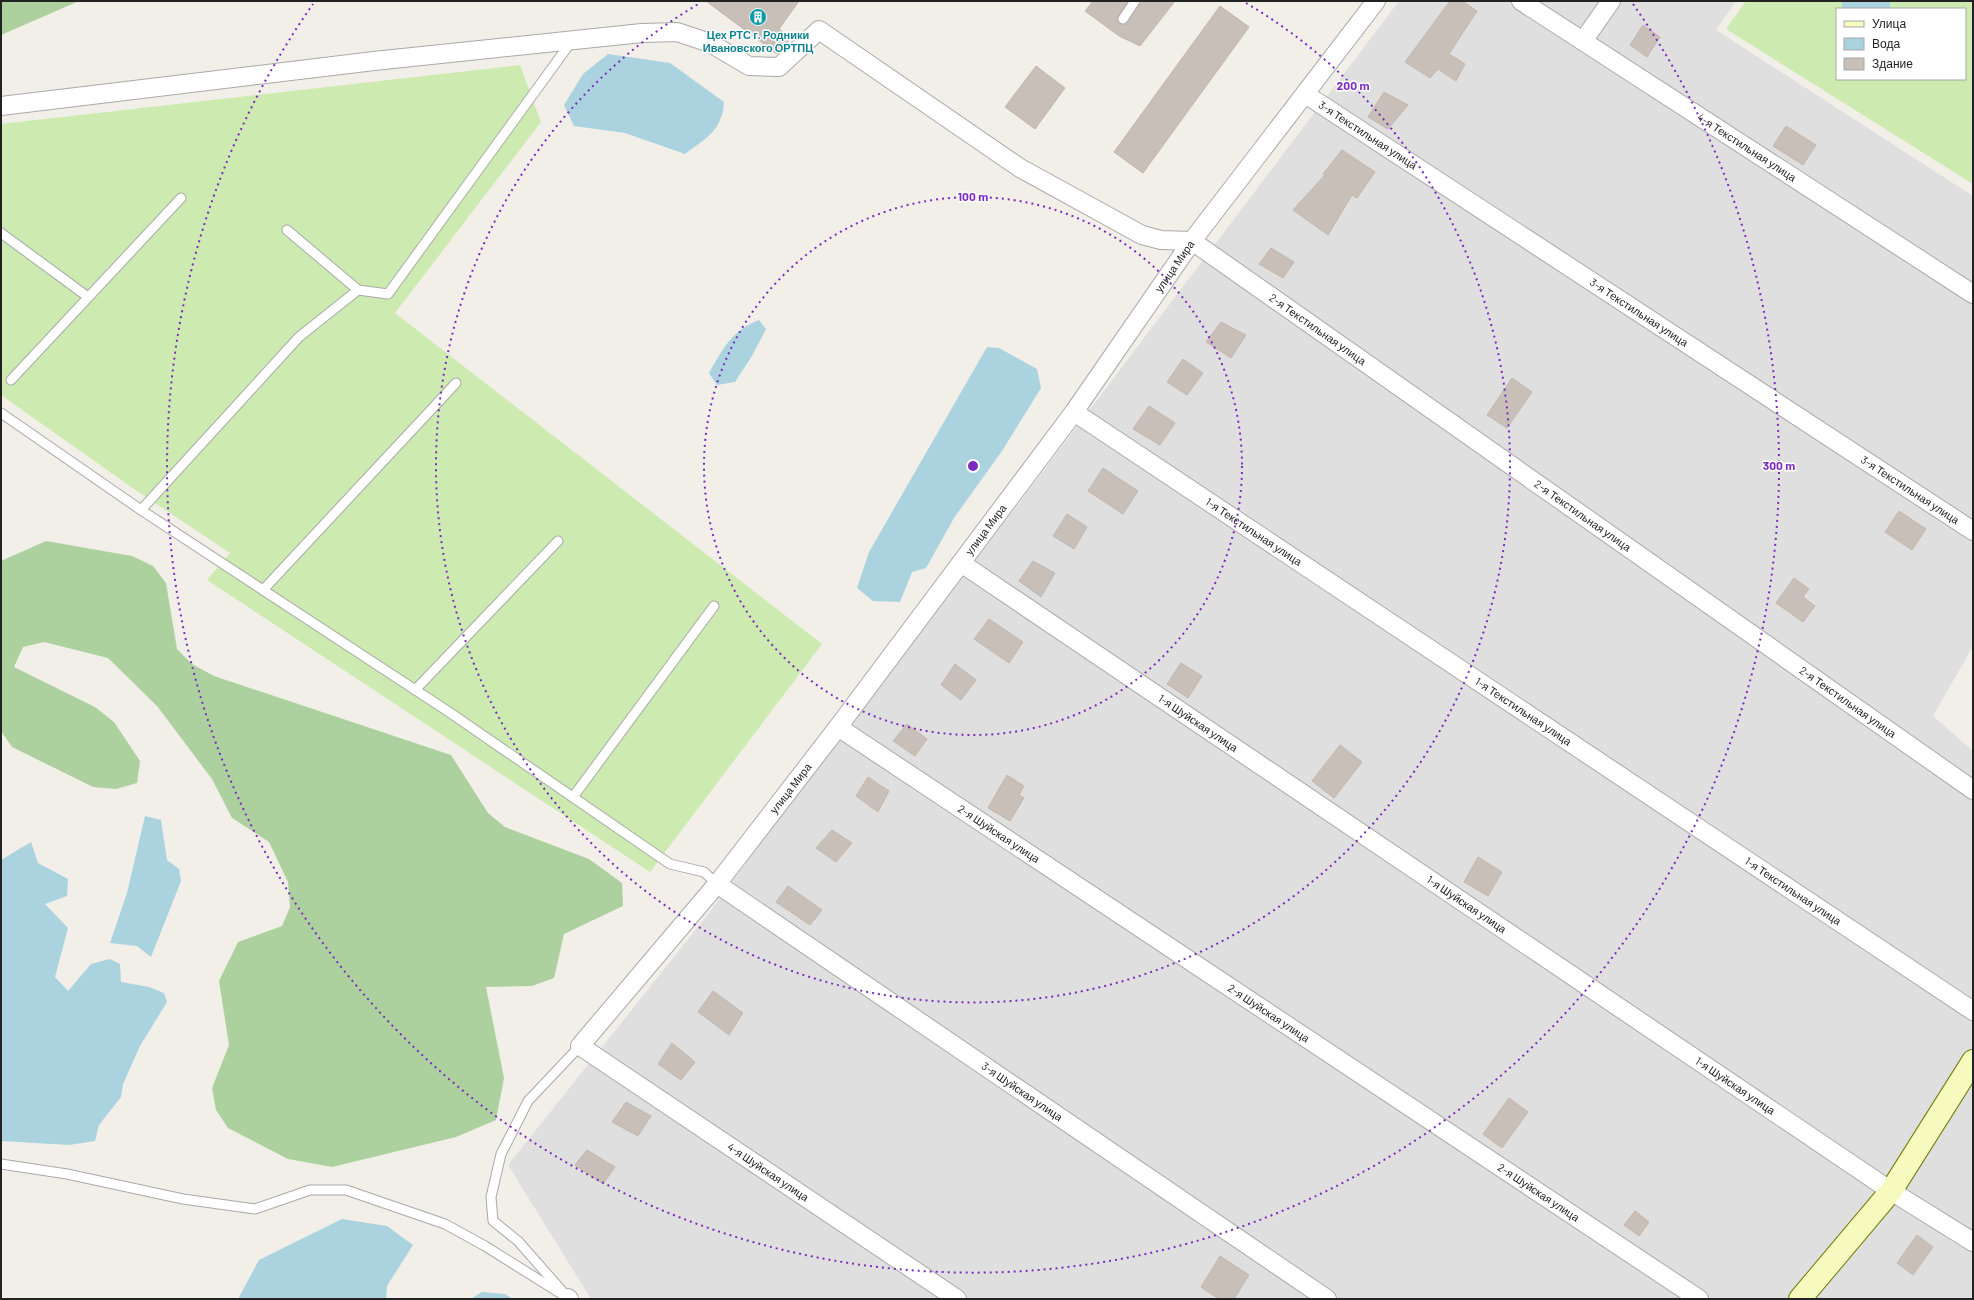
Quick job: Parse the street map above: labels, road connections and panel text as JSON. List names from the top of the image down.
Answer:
{
  "streets": {
    "street": [
      "3-я Текстильная улица",
      "4-я Текстильная улица",
      "улица Мира",
      "2-я Текстильная улица",
      "1-я Текстильная улица",
      "1-я Шуйская улица",
      "2-я Шуйская улица",
      "3-я Шуйская улица",
      "4-я Шуйская улица"
    ]
  },
  "crossings": [
    ["3-я Текстильная улица", "улица Мира"],
    ["улица Мира", "2-я Текстильная улица"],
    ["улица Мира", "1-я Текстильная улица"],
    ["улица Мира", "1-я Шуйская улица"],
    ["улица Мира", "2-я Шуйская улица"],
    ["улица Мира", "3-я Шуйская улица"],
    ["улица Мира", "4-я Шуйская улица"]
  ],
  "places": {
    "building": ["Цех РТС г. Родники Ивановского ОРТПЦ"]
  },
  "legend": ["Улица", "Вода", "Здание"],
  "rings": ["200 m", "100 m", "300 m"]
}
